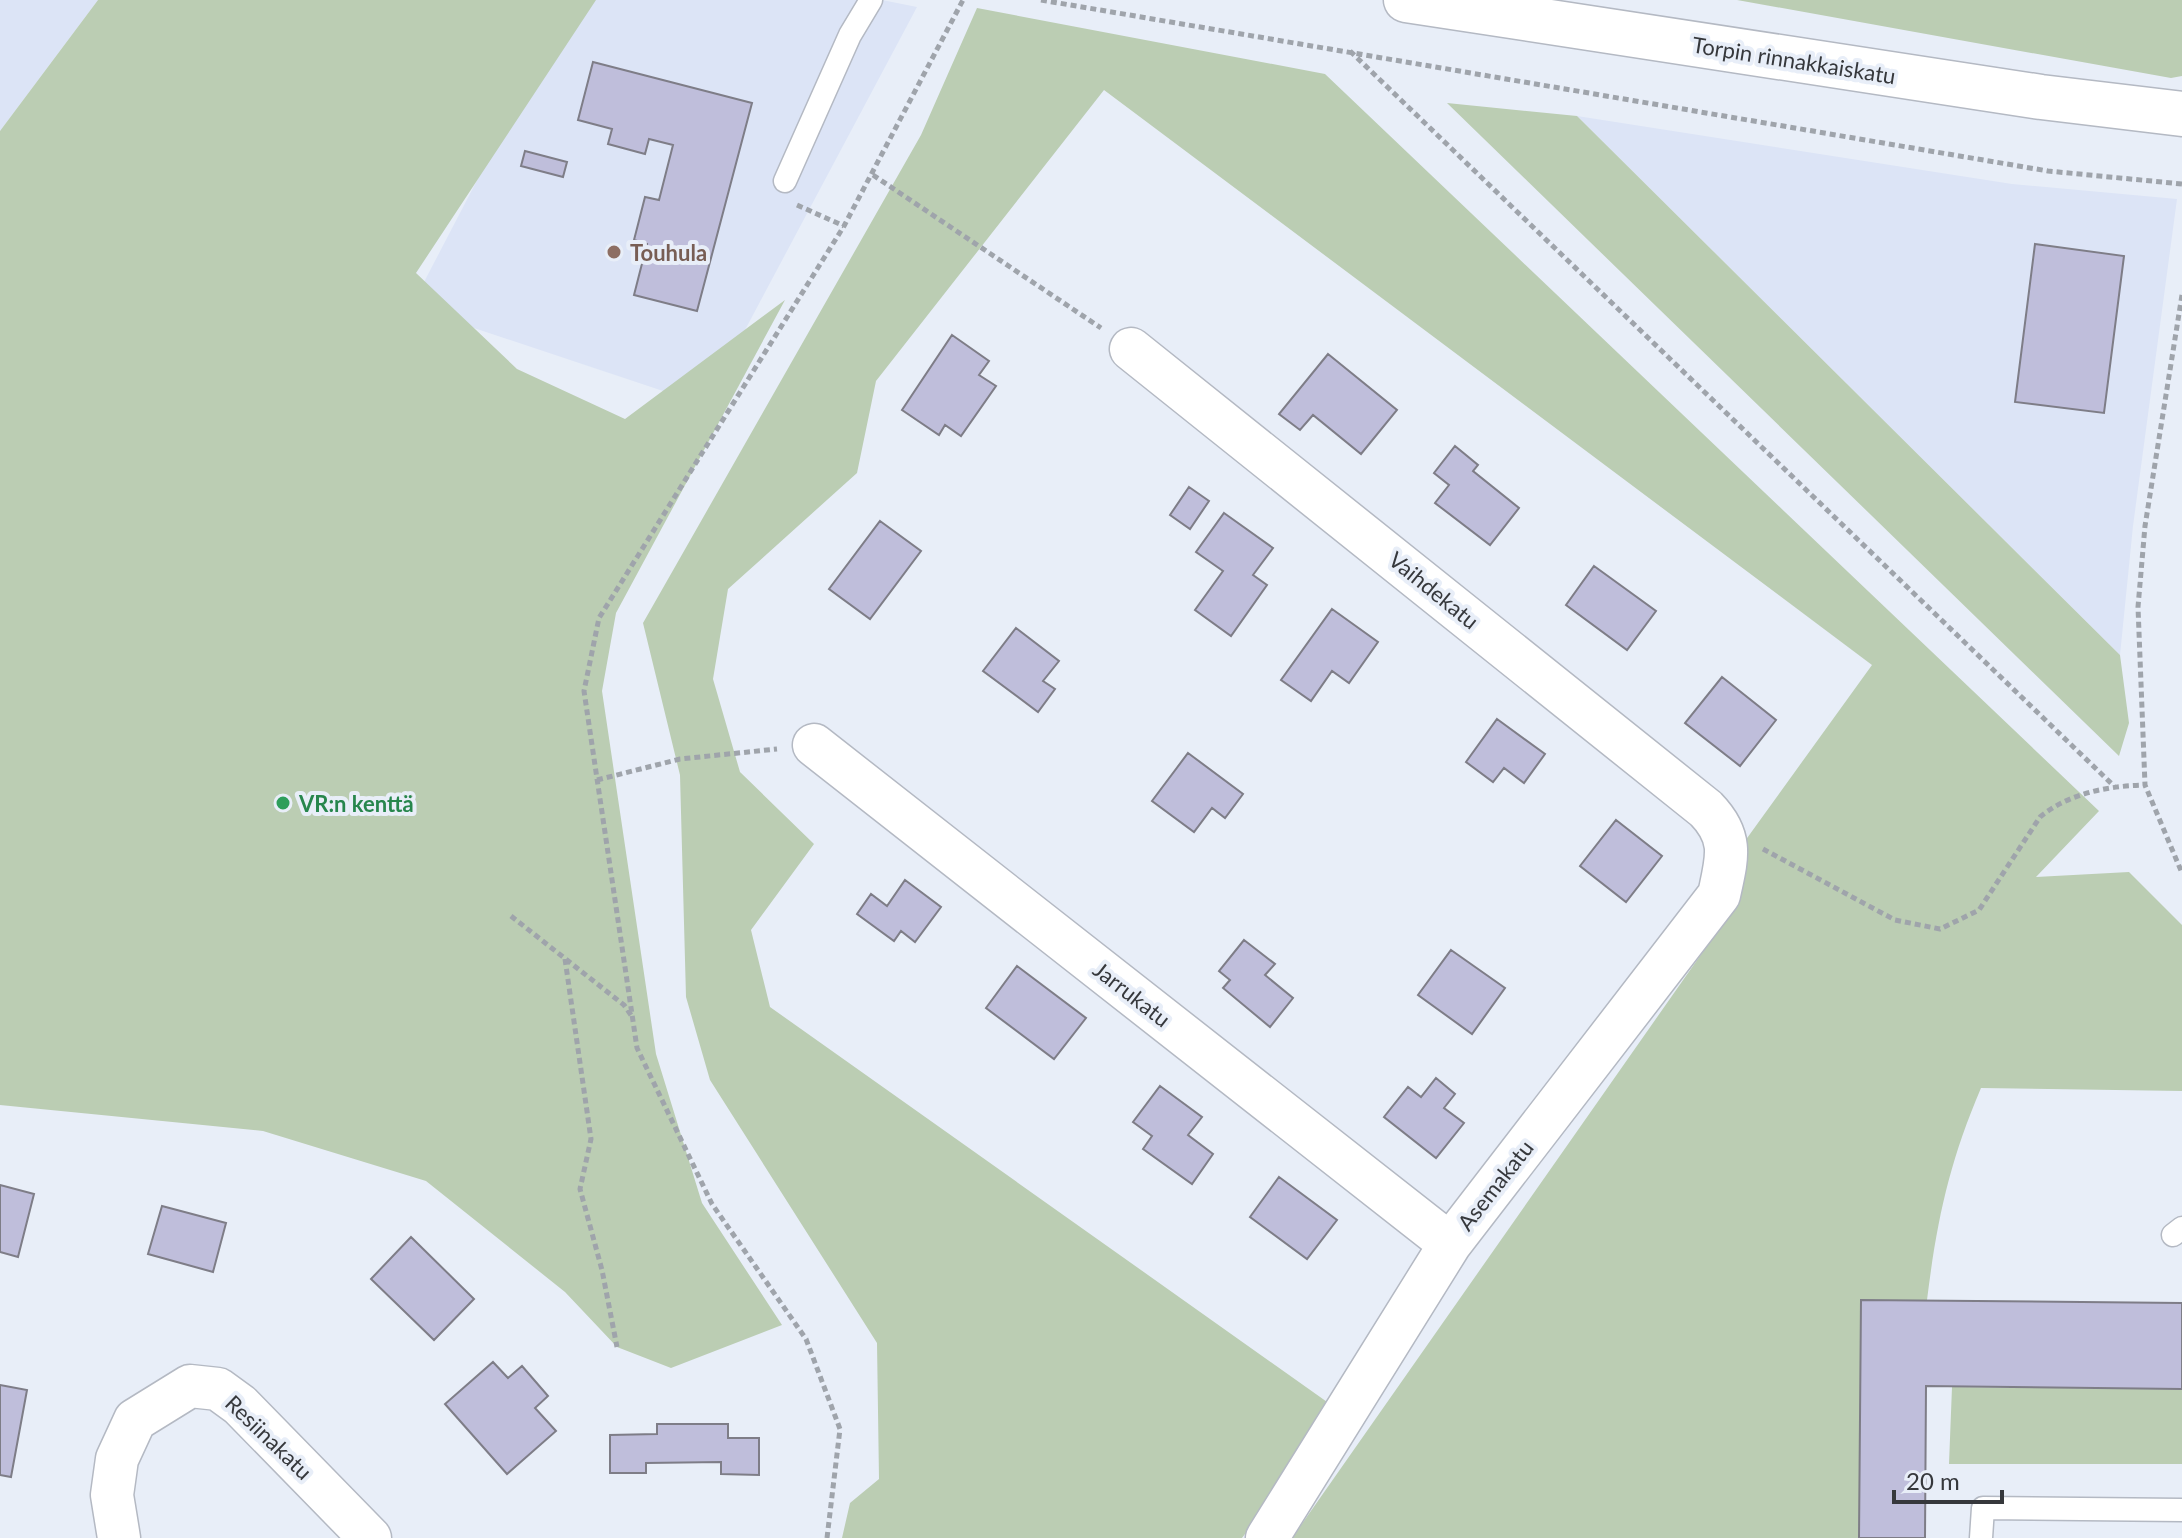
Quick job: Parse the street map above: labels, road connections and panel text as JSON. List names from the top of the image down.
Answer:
{
  "streets": {
    "main road": ["Torpin rinnakkaiskatu"],
    "street": [
      "Vaihdekatu",
      "Jarrukatu",
      "Asemakatu",
      "Resiinakatu"
    ]
  },
  "crossings": [
    ["Vaihdekatu", "Asemakatu"],
    ["Jarrukatu", "Asemakatu"]
  ],
  "places": ["Touhula", "VR:n kenttä"],
  "scale_bar": "20 m"
}
